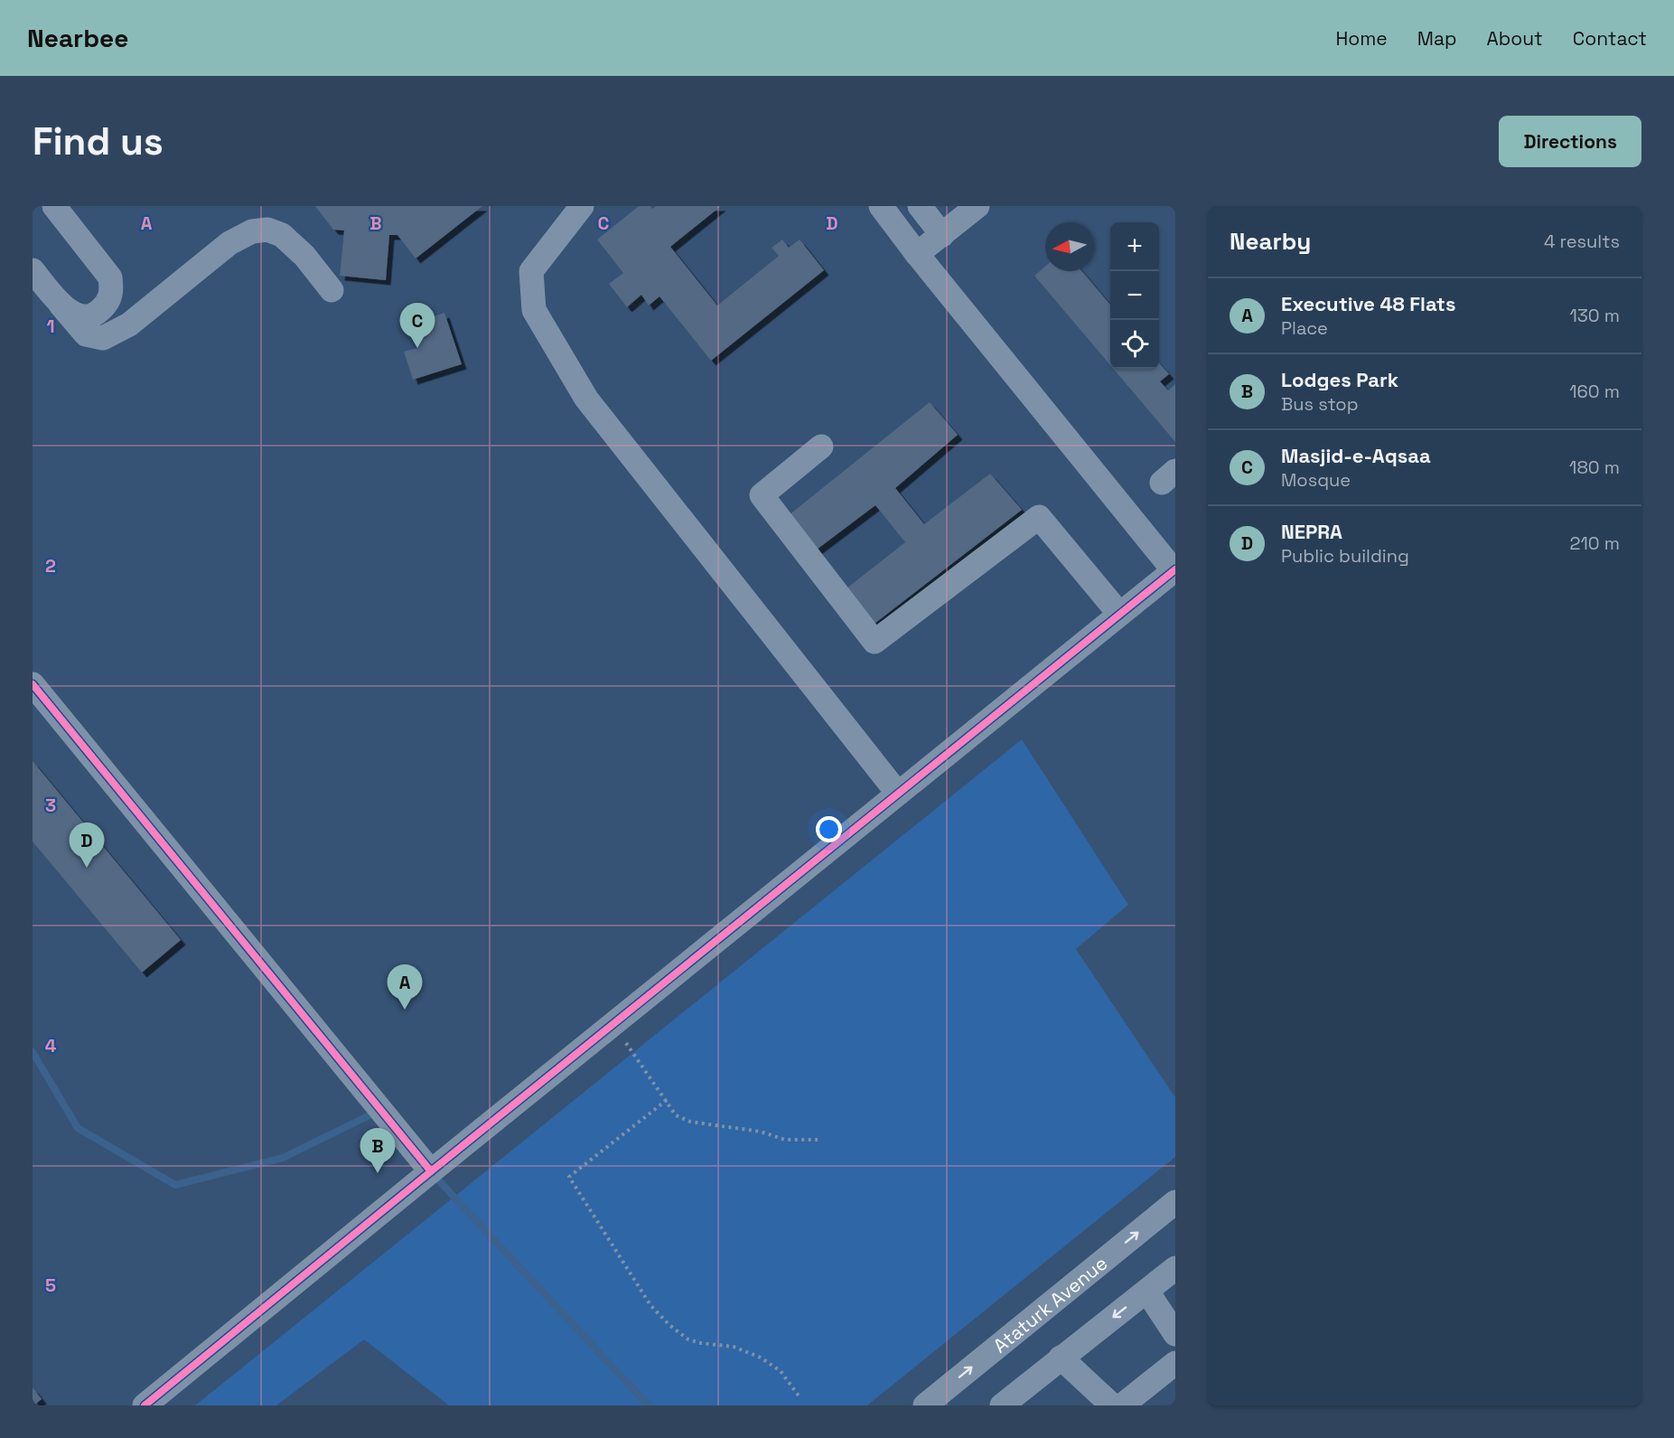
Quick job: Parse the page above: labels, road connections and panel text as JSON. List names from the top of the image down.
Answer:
{
  "streets": {
    "street": ["Ataturk Avenue"]
  },
  "north": "left",
  "page": {
    "header": "Nearbee",
    "nav": [
      "Home",
      "Map",
      "About",
      "Contact"
    ],
    "buttons": "Directions",
    "title": "Find us",
    "heading": ["Nearby", "4 results"],
    "map_buttons": ["+", "−"],
    "list": [
      {
        "mark": "A",
        "name": "Executive 48 Flats",
        "note": "Place",
        "value": "130 m"
      },
      {
        "mark": "B",
        "name": "Lodges Park",
        "note": "Bus stop",
        "value": "160 m"
      },
      {
        "mark": "C",
        "name": "Masjid-e-Aqsaa",
        "note": "Mosque",
        "value": "180 m"
      },
      {
        "mark": "D",
        "name": "NEPRA",
        "note": "Public building",
        "value": "210 m"
      }
    ],
    "pins": [
      "C",
      "D",
      "A",
      "B"
    ]
  },
  "grid": {
    "columns": [
      "A",
      "B",
      "C",
      "D"
    ],
    "rows": [
      "1",
      "2",
      "3",
      "4",
      "5"
    ]
  }
}
